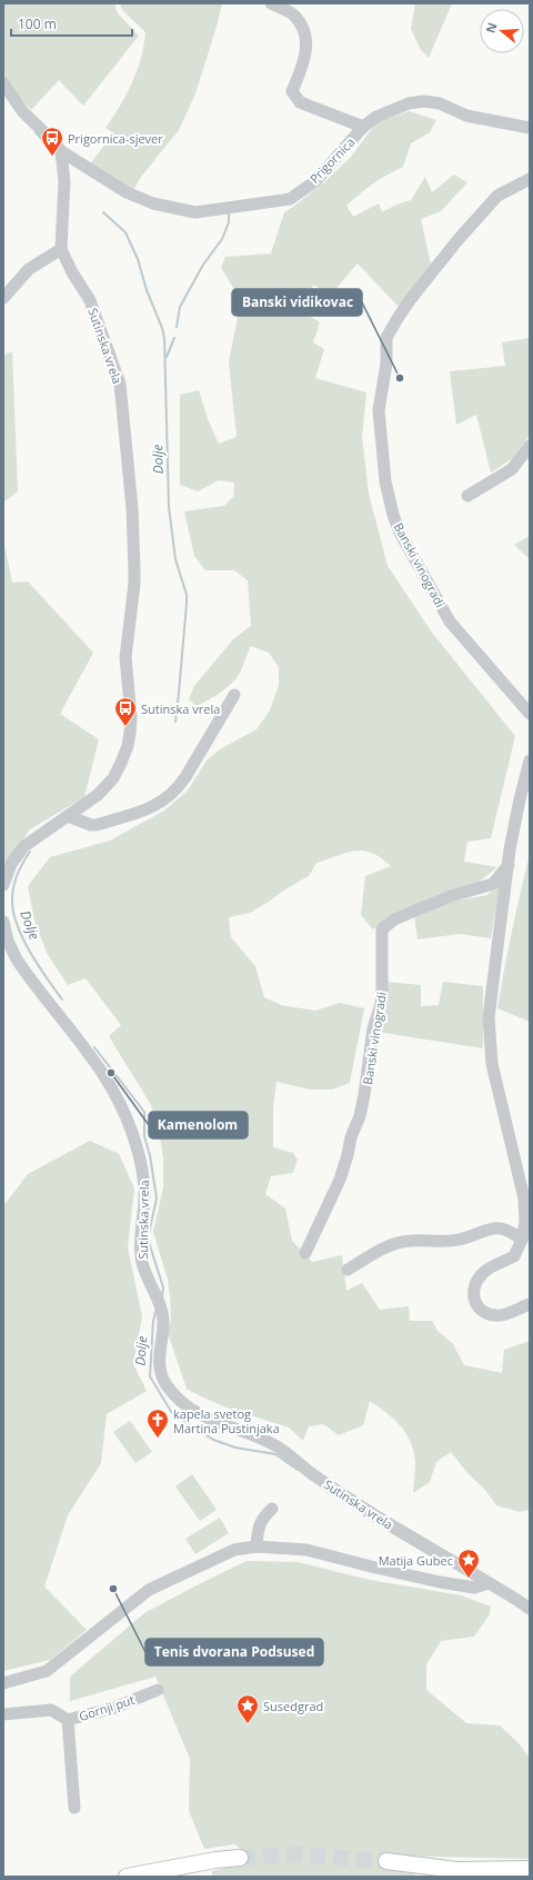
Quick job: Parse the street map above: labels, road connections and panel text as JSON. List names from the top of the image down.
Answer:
{
  "streets": {
    "street": [
      "Prigornica",
      "Sutinska vrela",
      "Banski vinogradi",
      "Gornji put"
    ]
  },
  "water": ["Dolje"],
  "places": {
    "bus stop": ["Prigornica-sjever", "Sutinska vrela"],
    "other": ["Banski vidikovac", "Kamenolom", "Tenis dvorana Podsused"],
    "church": ["kapela svetog Martina Pustinjaka"],
    "place": ["Matija Gubec", "Susedgrad"]
  },
  "scale_bar": "100 m",
  "north": "left"
}
